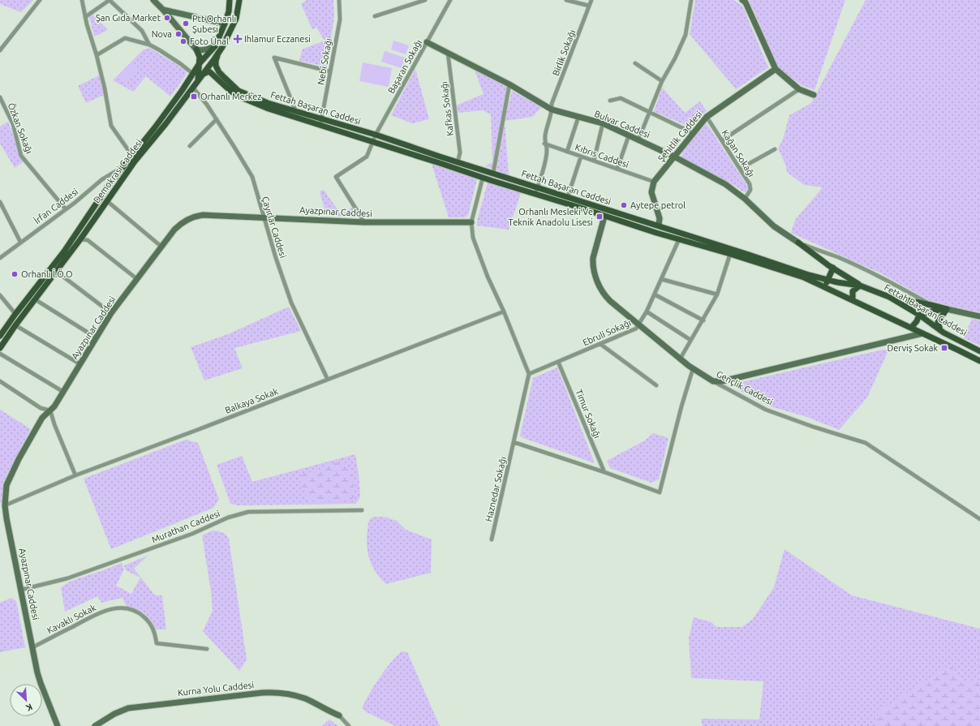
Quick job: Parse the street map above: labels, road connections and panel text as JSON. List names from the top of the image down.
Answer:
{
  "streets": {
    "main road": ["Fettah Başaran Caddesi", "Demokrasi Caddesi"],
    "street": [
      "Birlik Sokağı",
      "Nebi Sokağı",
      "Başaran Sokağı",
      "Kafkas Sokağı",
      "Bulvar Caddesi",
      "Özkan Sokağı",
      "Şehitlik Caddesi",
      "Kağan Sokağı",
      "Kıbrıs Caddesi",
      "İrfan Caddesi",
      "Ayazpınar Caddesi",
      "Çayırlar Caddesi",
      "Ebruli Sokağı",
      "Gençlik Caddesi",
      "Balkaya Sokak",
      "Timur Sokağı",
      "Haznedar Sokağı",
      "Murathan Caddesi",
      "Kavaklı Sokak",
      "Kurna Yolu Caddesi"
    ]
  },
  "crossings": [
    ["Birlik Sokağı", "Fettah Başaran Caddesi"],
    ["Birlik Sokağı", "Bulvar Caddesi"],
    ["Birlik Sokağı", "Kıbrıs Caddesi"],
    ["Nebi Sokağı", "Fettah Başaran Caddesi"],
    ["Başaran Sokağı", "Fettah Başaran Caddesi"],
    ["Başaran Sokağı", "Bulvar Caddesi"],
    ["Başaran Sokağı", "Ayazpınar Caddesi"],
    ["Fettah Başaran Caddesi", "Kafkas Sokağı"],
    ["Fettah Başaran Caddesi", "Demokrasi Caddesi"],
    ["Fettah Başaran Caddesi", "Ebruli Sokağı"],
    ["Fettah Başaran Caddesi", "Gençlik Caddesi"],
    ["Kafkas Sokağı", "Bulvar Caddesi"],
    ["Bulvar Caddesi", "Şehitlik Caddesi"],
    ["Bulvar Caddesi", "Kağan Sokağı"],
    ["Özkan Sokağı", "İrfan Caddesi"],
    ["Şehitlik Caddesi", "Kağan Sokağı"],
    ["Şehitlik Caddesi", "Kıbrıs Caddesi"],
    ["Demokrasi Caddesi", "İrfan Caddesi"],
    ["Demokrasi Caddesi", "Çayırlar Caddesi"],
    ["Ayazpınar Caddesi", "Çayırlar Caddesi"],
    ["Ayazpınar Caddesi", "Balkaya Sokak"],
    ["Ayazpınar Caddesi", "Murathan Caddesi"],
    ["Ayazpınar Caddesi", "Kavaklı Sokak"],
    ["Çayırlar Caddesi", "Balkaya Sokak"],
    ["Ebruli Sokağı", "Gençlik Caddesi"],
    ["Ebruli Sokağı", "Timur Sokağı"],
    ["Ebruli Sokağı", "Haznedar Sokağı"]
  ],
  "places": {
    "other": [
      "Şan Gıda Market",
      "Ptt Orhanlı Şubesi",
      "Nova",
      "Foto Ünal",
      "Aytepe petrol",
      "Orhanlı İ.Ö.O"
    ],
    "health": ["Ihlamur Eczanesi"],
    "transit": ["Orhanlı Merkez", "Orhanlı Mesleki Ve Teknik Anadolu Lisesi", "Derviş Sokak"]
  },
  "north": "bottom right"
}
